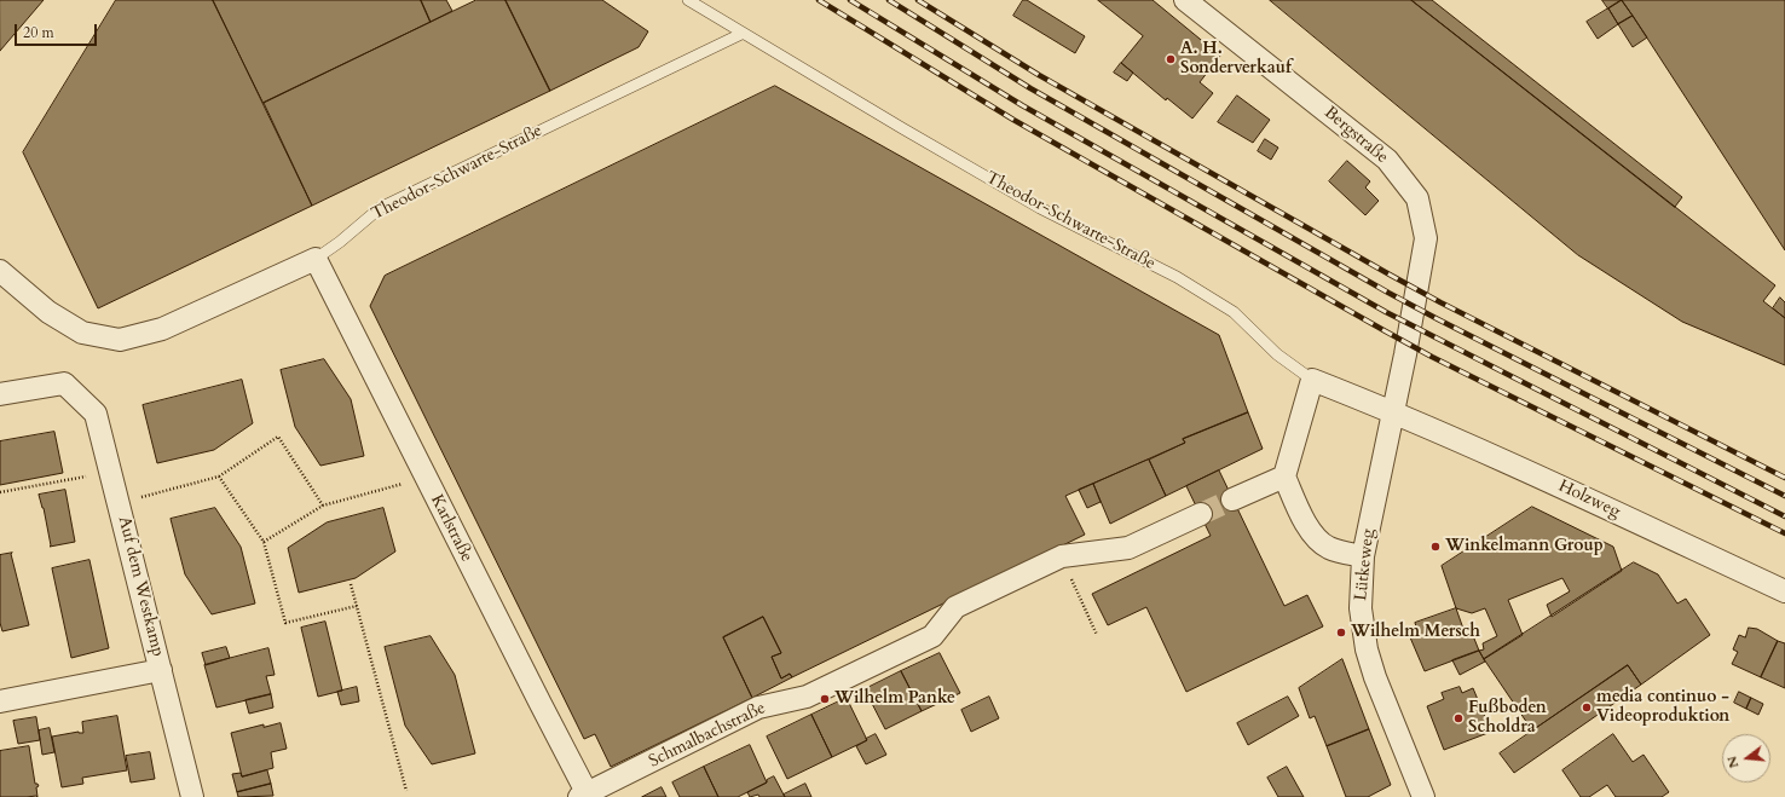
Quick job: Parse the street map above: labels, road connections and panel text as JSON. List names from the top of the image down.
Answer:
{
  "streets": {
    "street": [
      "Bergstraße",
      "Theodor-Schwarte-Straße",
      "Holzweg",
      "Karlstraße",
      "Lütkeweg",
      "Auf dem Westkamp",
      "Schmalbachstraße"
    ]
  },
  "crossings": [
    ["Bergstraße", "Lütkeweg"],
    ["Theodor-Schwarte-Straße", "Holzweg"],
    ["Theodor-Schwarte-Straße", "Karlstraße"],
    ["Theodor-Schwarte-Straße", "Lütkeweg"],
    ["Holzweg", "Lütkeweg"],
    ["Karlstraße", "Schmalbachstraße"]
  ],
  "places": [
    "A. H. Sonderverkauf",
    "Winkelmann Group",
    "Wilhelm Mersch",
    "Wilhelm Panke",
    "media continuo - Videoproduktion",
    "Fußboden Scholdra"
  ],
  "scale_bar": "20 m",
  "north": "left"
}
